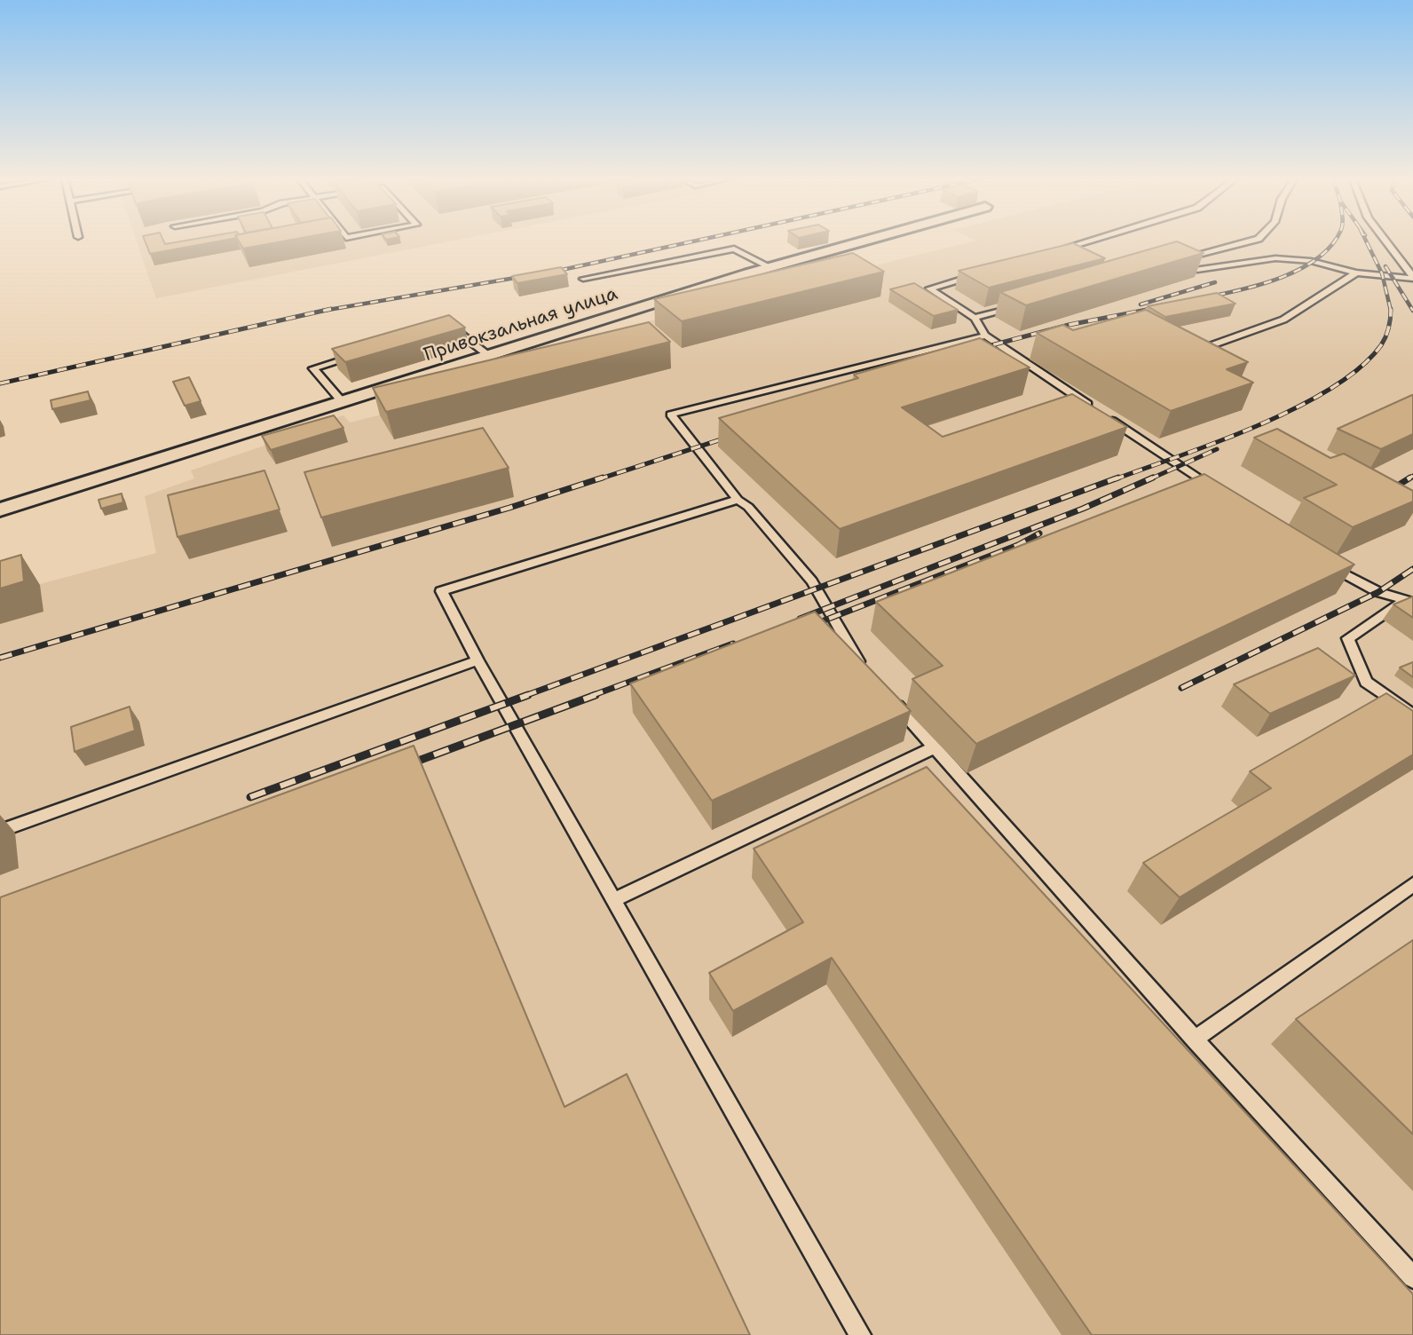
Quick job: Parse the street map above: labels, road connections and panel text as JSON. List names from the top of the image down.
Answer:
{
  "streets": {
    "street": ["Привокзальная улица"]
  }
}
